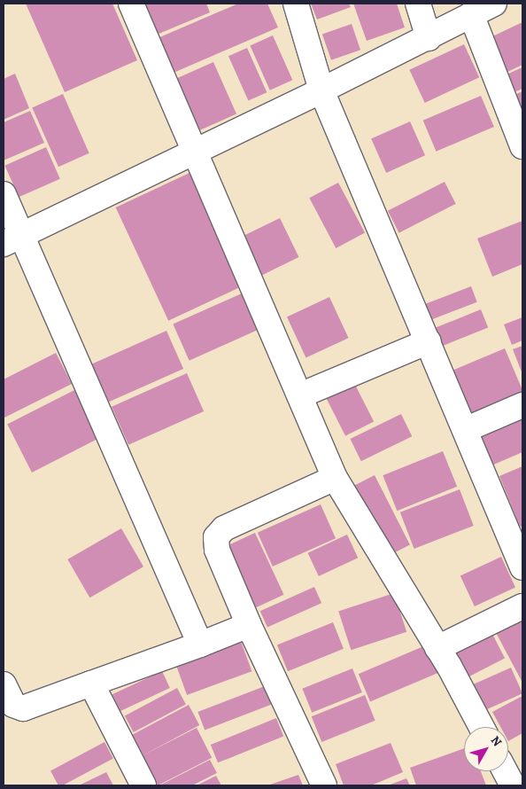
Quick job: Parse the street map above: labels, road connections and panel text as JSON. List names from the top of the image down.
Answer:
{
  "north": "top right"
}
